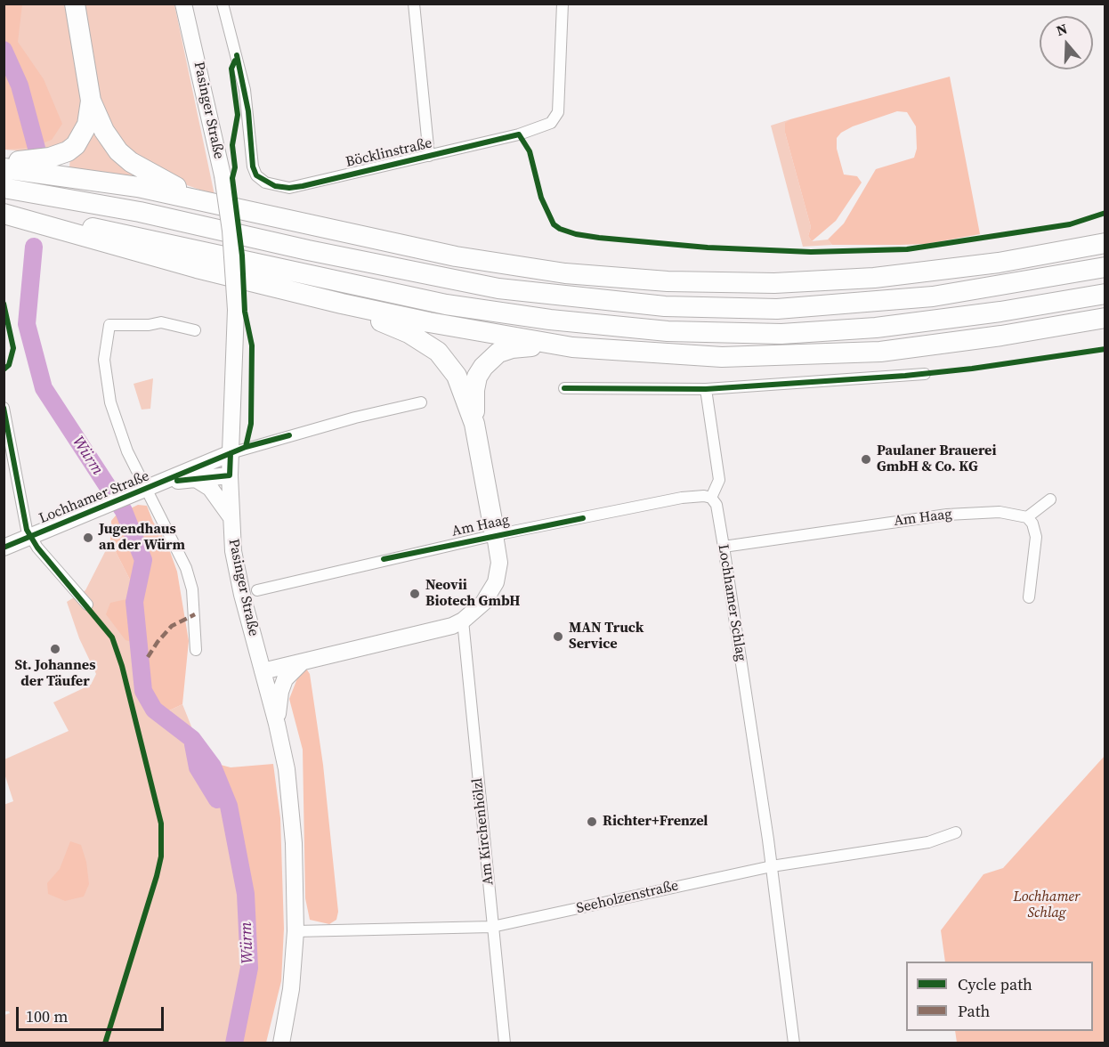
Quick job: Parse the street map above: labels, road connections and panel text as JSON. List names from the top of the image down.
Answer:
{
  "streets": {
    "main road": ["Pasinger Straße", "Lochhamer Straße"],
    "street": [
      "Böcklinstraße",
      "Am Haag",
      "Lochhamer Schlag",
      "Am Kirchenhölzl",
      "Seeholzenstraße"
    ]
  },
  "crossings": [
    ["Pasinger Straße", "Lochhamer Straße"],
    ["Pasinger Straße", "Seeholzenstraße"],
    ["Am Haag", "Lochhamer Schlag"],
    ["Lochhamer Schlag", "Seeholzenstraße"],
    ["Am Kirchenhölzl", "Seeholzenstraße"]
  ],
  "water": ["Würm"],
  "parks": ["Lochhamer Schlag"],
  "places": [
    "Paulaner Brauerei GmbH & Co. KG",
    "Jugendhaus an der Würm",
    "Neovii Biotech GmbH",
    "MAN Truck Service",
    "St. Johannes der Täufer",
    "Richter+Frenzel"
  ],
  "legend": ["Cycle path", "Path"],
  "scale_bar": "100 m",
  "north": "top"
}
